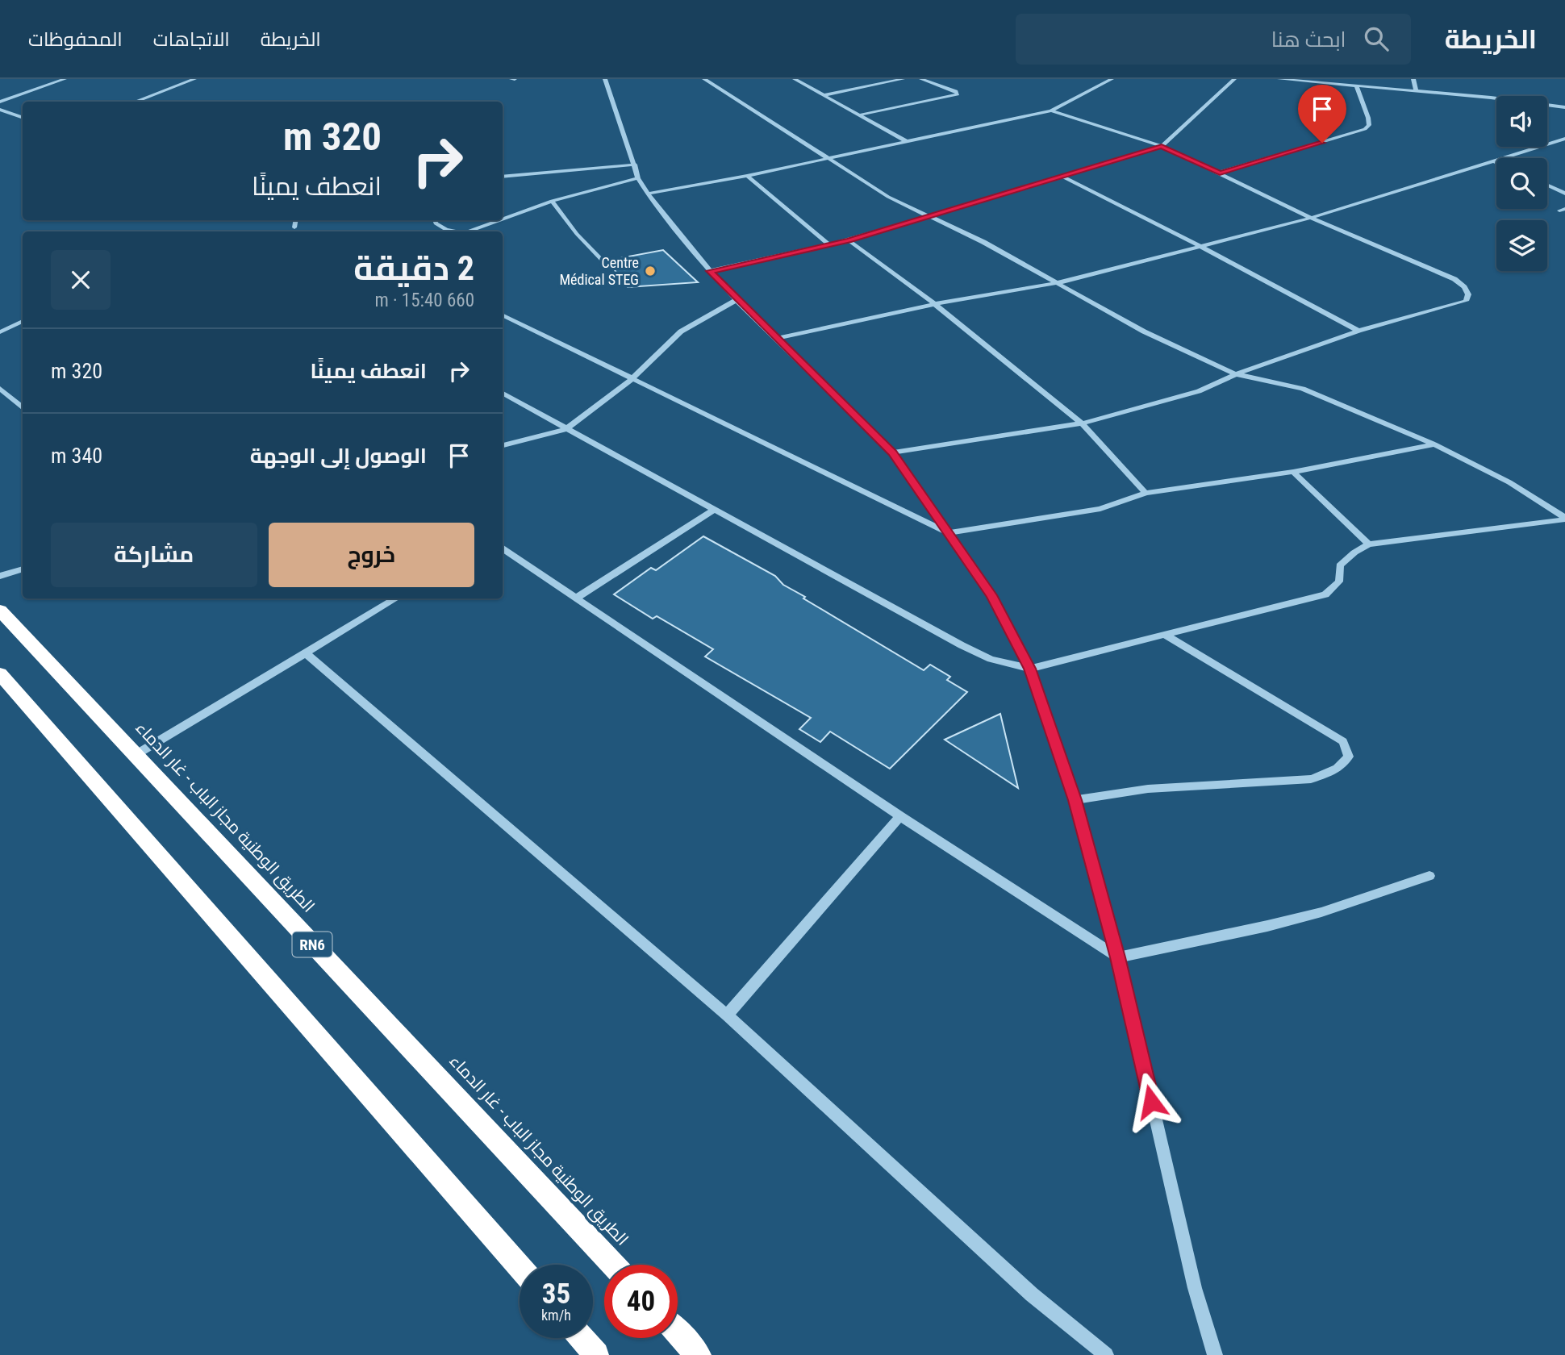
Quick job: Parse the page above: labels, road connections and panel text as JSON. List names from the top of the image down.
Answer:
{
  "streets": {
    "highway": ["الطريق الوطنية مجاز الباب - غار الدماء", "RN6"]
  },
  "places": ["Centre Médical STEG"],
  "page": {
    "header": "الخريطة",
    "search": "ابحث هنا",
    "nav": ["الخريطة", "الاتجاهات", "المحفوظات"],
    "turn": ["320 m", "انعطف يمينًا"],
    "heading": ["2 دقيقة", "660 m · 15:40"],
    "list": [
      {
        "name": "انعطف يمينًا",
        "value": "320 m"
      },
      {
        "name": "الوصول إلى الوجهة",
        "value": "340 m"
      }
    ],
    "buttons": ["خروج", "مشاركة"],
    "speed": "35 km/h",
    "limit": "40"
  }
}
